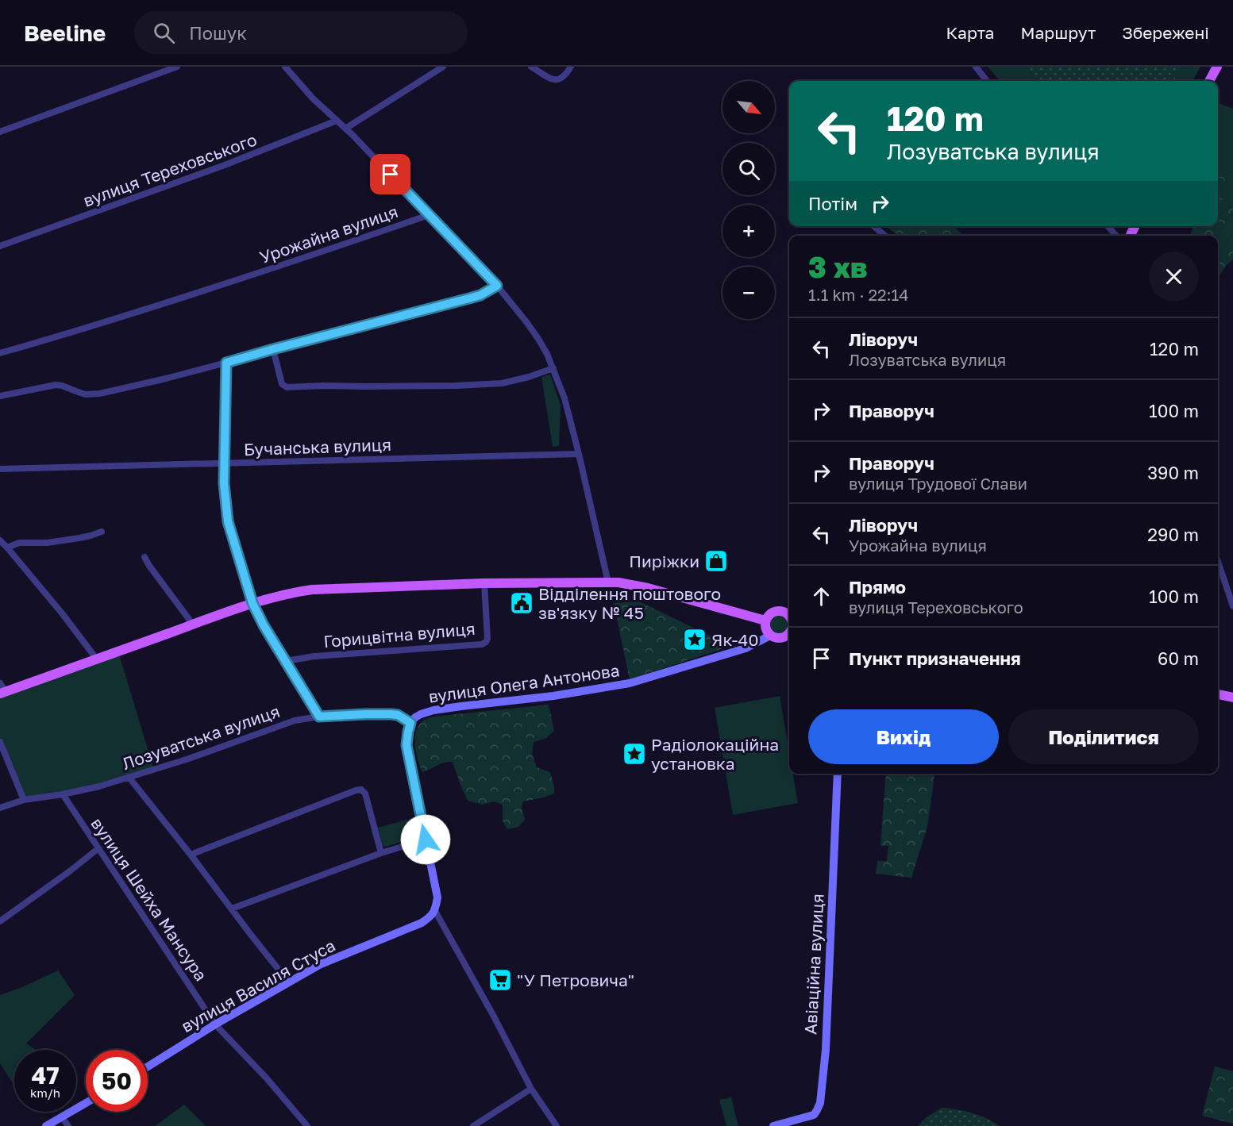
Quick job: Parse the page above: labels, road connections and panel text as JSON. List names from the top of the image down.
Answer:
{
  "streets": {
    "main road": ["вулиця Олега Антонова", "Авіаційна вулиця", "вулиця Василя Стуса"],
    "street": [
      "вулиця Тереховського",
      "Урожайна вулиця",
      "Бучанська вулиця",
      "Горицвітна вулиця",
      "Лозуватська вулиця",
      "вулиця Шейха Мансура"
    ]
  },
  "crossings": [
    ["вулиця Олега Антонова", "Лозуватська вулиця"],
    ["Лозуватська вулиця", "вулиця Шейха Мансура"],
    ["вулиця Шейха Мансура", "вулиця Василя Стуса"]
  ],
  "places": {
    "shop": ["Пиріжки"],
    "public building": ["Відділення поштового зв'язку № 45"],
    "place": ["Як-40", "Радіолокаційна установка"],
    "supermarket": ["\"У Петровича\""]
  },
  "north": "bottom right",
  "page": {
    "header": "Beeline",
    "search": "Пошук",
    "nav": ["Карта", "Маршрут", "Збережені"],
    "map_buttons": ["+", "−"],
    "turn": ["120 m", "Лозуватська вулиця"],
    "then": "Потім",
    "heading": ["3 хв", "1.1 km · 22:14"],
    "list": [
      {
        "name": "Ліворуч",
        "note": "Лозуватська вулиця",
        "value": "120 m"
      },
      {
        "name": "Праворуч",
        "value": "100 m"
      },
      {
        "name": "Праворуч",
        "note": "вулиця Трудової Слави",
        "value": "390 m"
      },
      {
        "name": "Ліворуч",
        "note": "Урожайна вулиця",
        "value": "290 m"
      },
      {
        "name": "Прямо",
        "note": "вулиця Тереховського",
        "value": "100 m"
      },
      {
        "name": "Пункт призначення",
        "value": "60 m"
      }
    ],
    "buttons": ["Вихід", "Поділитися"],
    "speed": "47 km/h",
    "limit": "50"
  }
}
